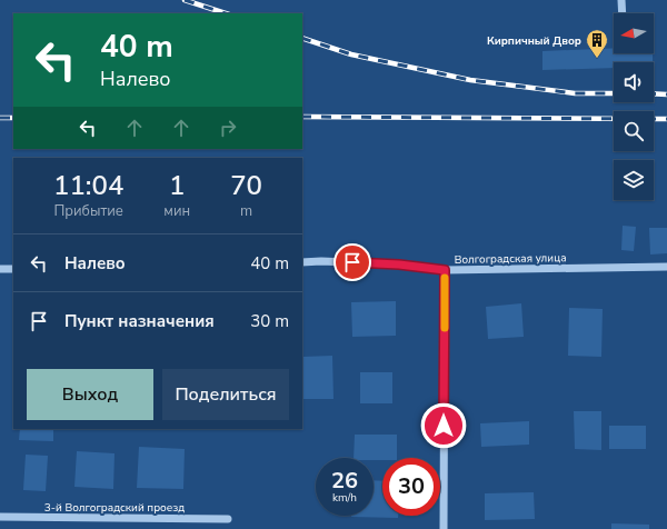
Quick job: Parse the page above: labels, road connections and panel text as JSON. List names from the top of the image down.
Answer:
{
  "streets": {
    "street": ["Волгоградская улица", "3-й Волгоградский проезд"]
  },
  "places": {
    "building": ["Кирпичный Двор"]
  },
  "north": "left",
  "page": {
    "turn": ["40 m", "Налево"],
    "eta": [
      "11:04",
      "Прибытие",
      "1",
      "мин",
      "70",
      "m"
    ],
    "list": [
      {
        "name": "Налево",
        "value": "40 m"
      },
      {
        "name": "Пункт назначения",
        "value": "30 m"
      }
    ],
    "buttons": ["Выход", "Поделиться"],
    "speed": "26 km/h",
    "limit": "30"
  }
}
